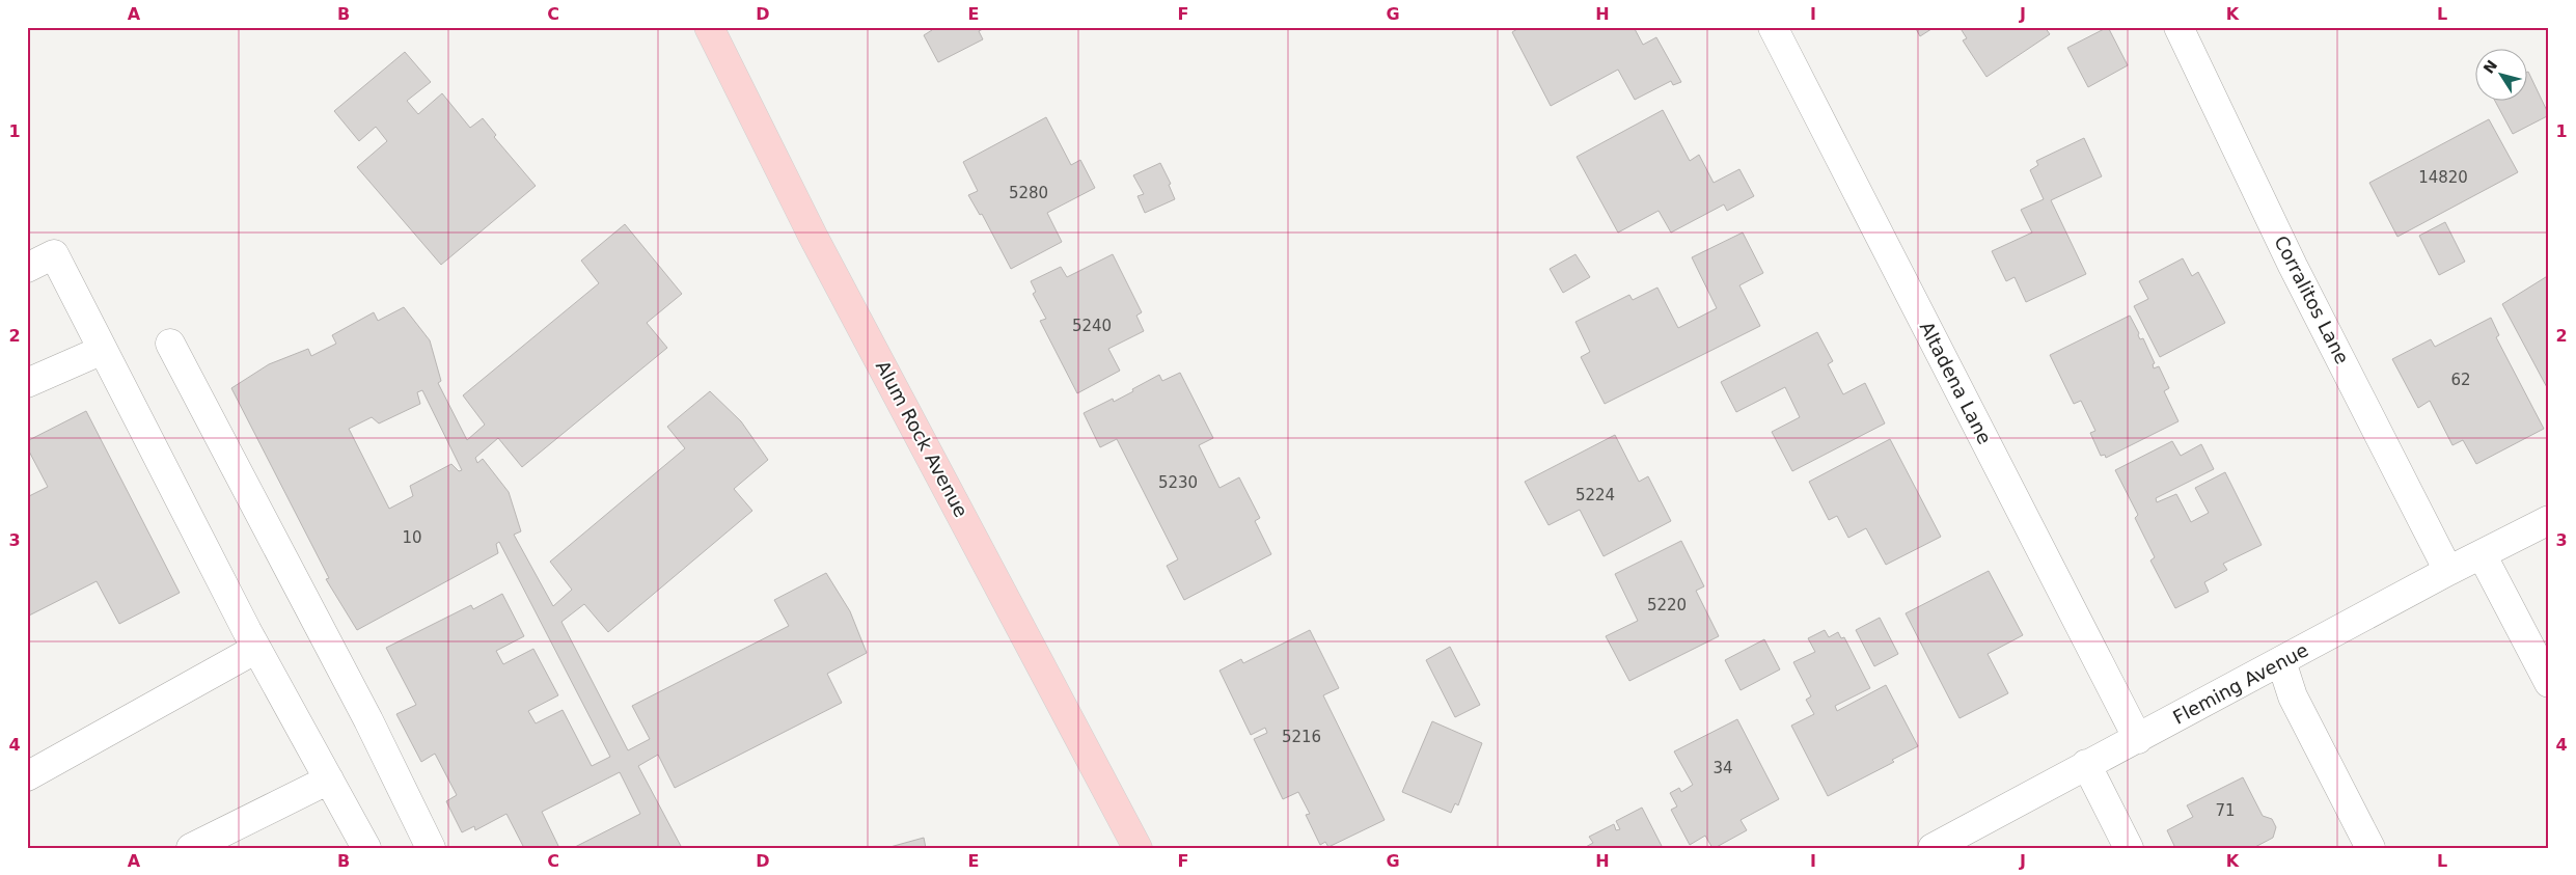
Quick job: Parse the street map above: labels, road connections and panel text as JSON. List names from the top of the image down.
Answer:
{
  "streets": {
    "main road": ["Alum Rock Avenue"],
    "street": ["Corralitos Lane", "Altadena Lane", "Fleming Avenue"]
  },
  "crossings": [
    ["Corralitos Lane", "Fleming Avenue"],
    ["Altadena Lane", "Fleming Avenue"]
  ],
  "house_numbers": [
    "14820",
    "5280",
    "5240",
    "62",
    "5230",
    "5224",
    "10",
    "5220",
    "5216",
    "34",
    "71"
  ],
  "north": "top left",
  "grid": {
    "columns": [
      "A",
      "B",
      "C",
      "D",
      "E",
      "F",
      "G",
      "H",
      "I",
      "J",
      "K",
      "L"
    ],
    "rows": [
      "1",
      "2",
      "3",
      "4"
    ]
  }
}
